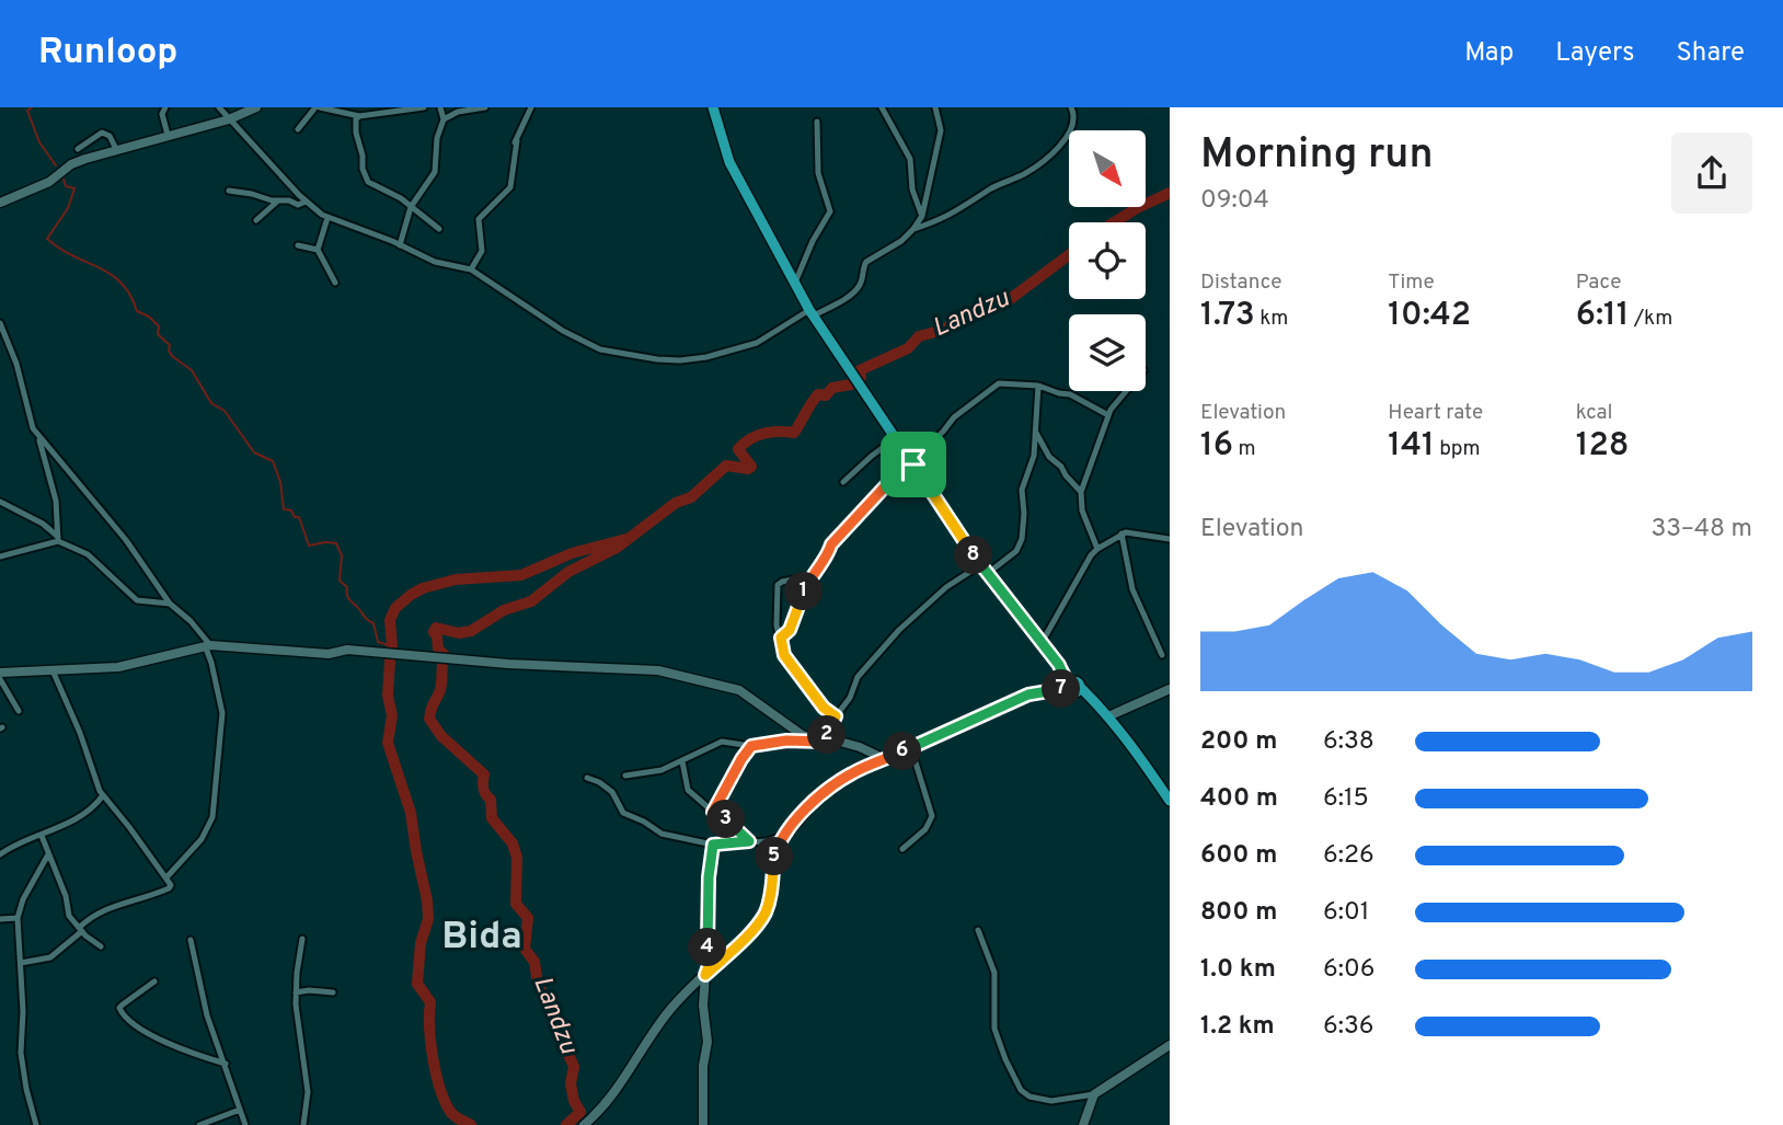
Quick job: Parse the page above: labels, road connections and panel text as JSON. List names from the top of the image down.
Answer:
{
  "districts": ["Bida"],
  "water": ["Landzu"],
  "north": "bottom right",
  "page": {
    "header": "Runloop",
    "nav": ["Map", "Layers", "Share"],
    "heading": ["Morning run", "09:04"],
    "stats": [
      ["Distance", "1.73 km"],
      ["Time", "10:42"],
      ["Pace", "6:11 /km"],
      ["Elevation", "16 m"],
      ["Heart rate", "141 bpm"],
      ["kcal", "128"]
    ],
    "chart": ["Elevation", "33–48 m"],
    "pins": [
      "8",
      "1",
      "7",
      "2",
      "6",
      "3",
      "5",
      "4"
    ],
    "list": [
      {
        "name": "200 m",
        "note": "6:38"
      },
      {
        "name": "400 m",
        "note": "6:15"
      },
      {
        "name": "600 m",
        "note": "6:26"
      },
      {
        "name": "800 m",
        "note": "6:01"
      },
      {
        "name": "1.0 km",
        "note": "6:06"
      },
      {
        "name": "1.2 km",
        "note": "6:36"
      }
    ]
  }
}
